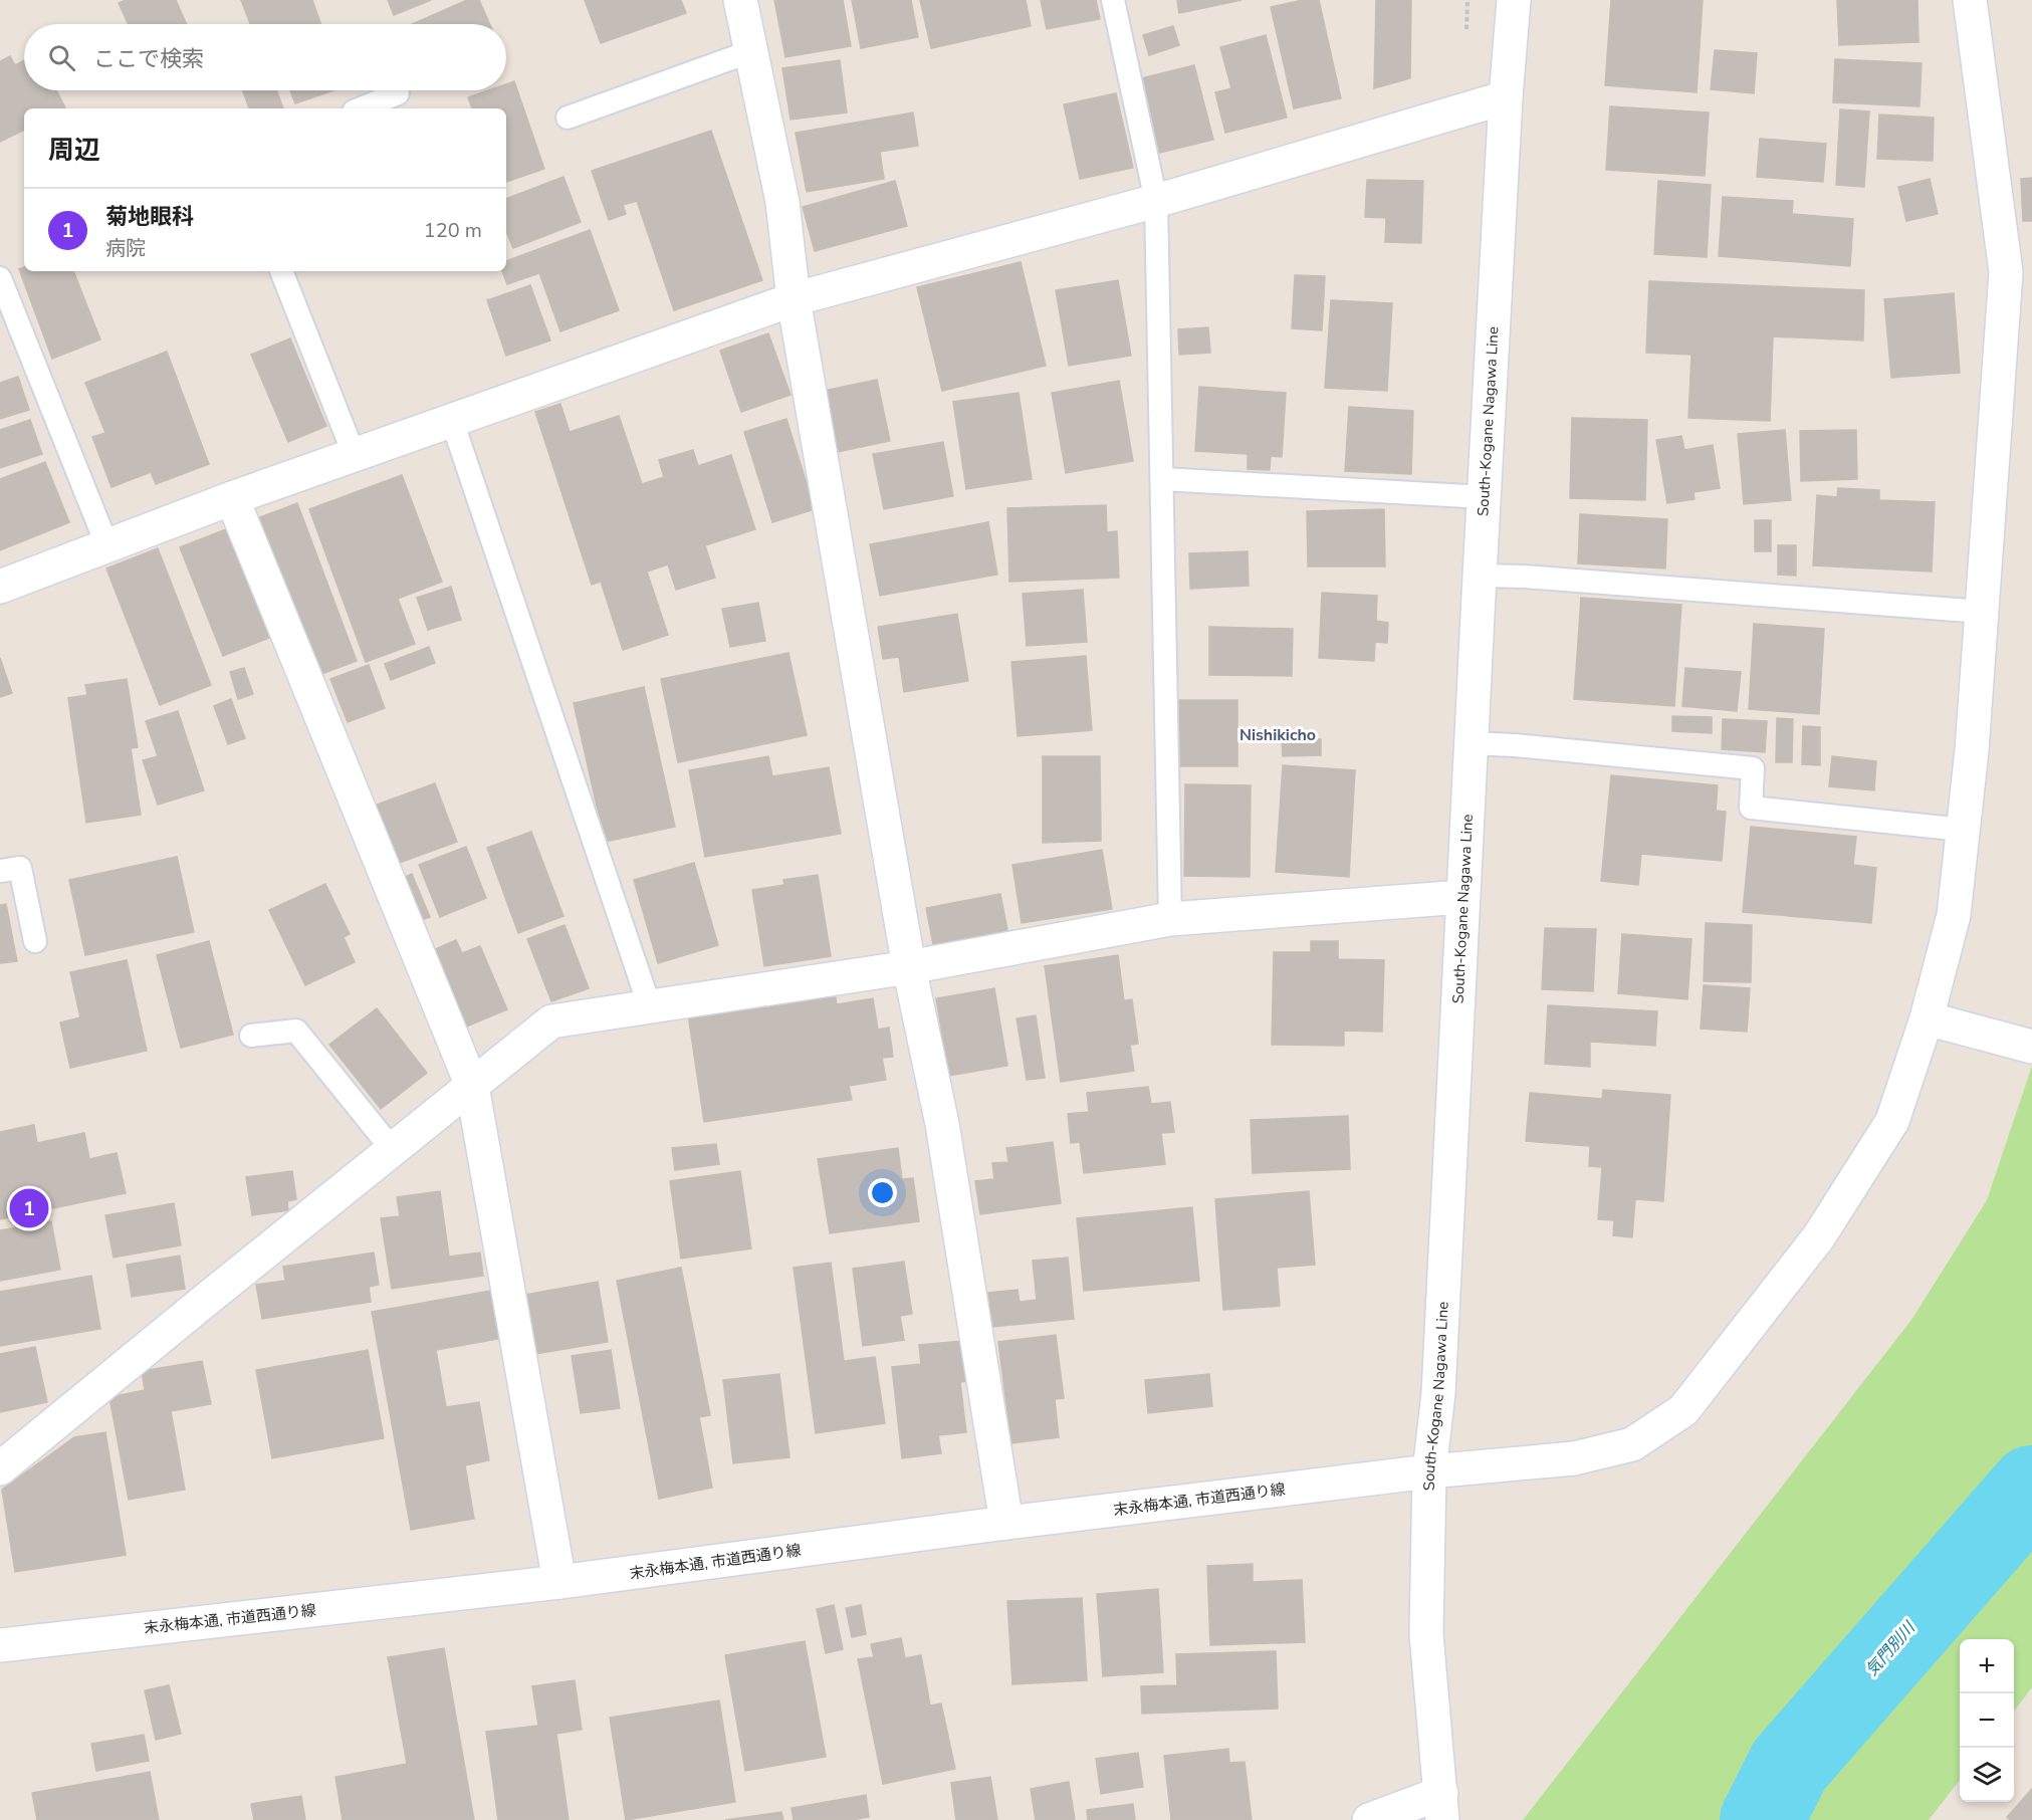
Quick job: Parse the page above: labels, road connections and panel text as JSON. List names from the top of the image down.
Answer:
{
  "streets": {
    "street": ["South-Kogane Nagawa Line", "末永梅本通, 市道西通り線"]
  },
  "crossings": [
    ["South-Kogane Nagawa Line", "末永梅本通, 市道西通り線"]
  ],
  "districts": ["Nishikicho"],
  "water": ["気門別川"],
  "page": {
    "search": "ここで検索",
    "heading": "周辺",
    "list": [
      {
        "mark": "1",
        "name": "菊地眼科",
        "note": "病院",
        "value": "120 m"
      }
    ],
    "pins": "1",
    "map_buttons": ["+", "−"]
  }
}
